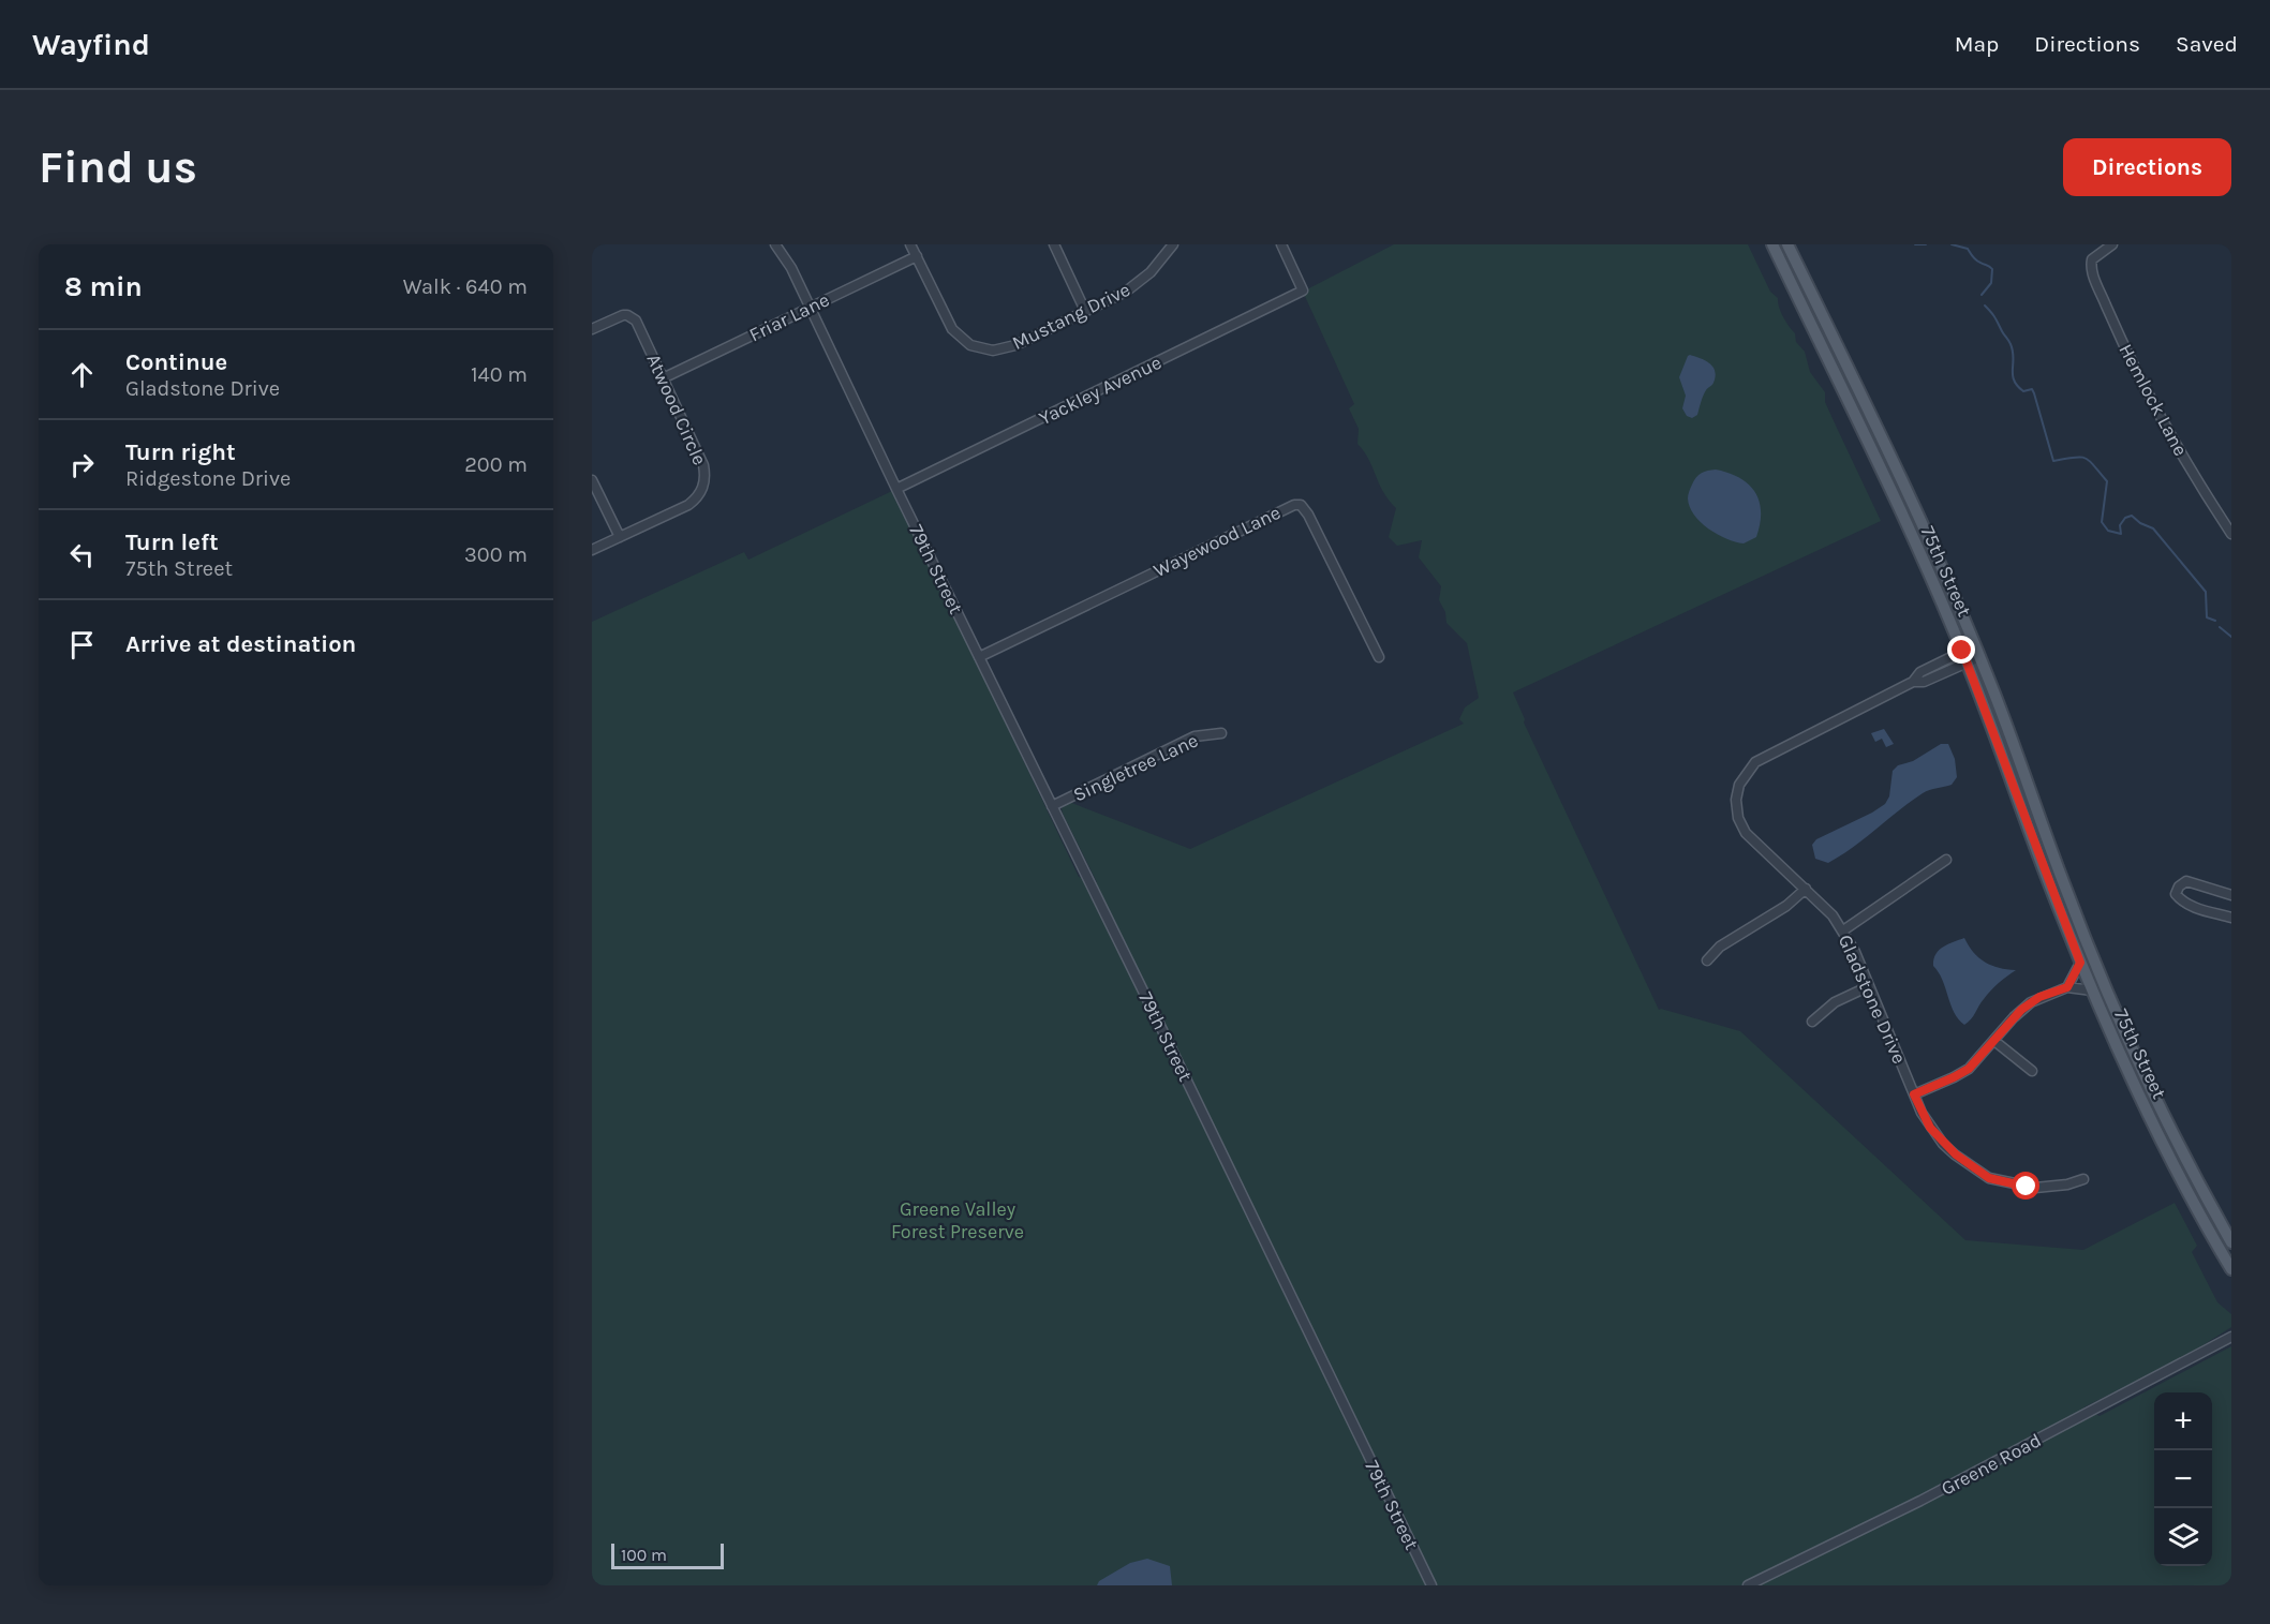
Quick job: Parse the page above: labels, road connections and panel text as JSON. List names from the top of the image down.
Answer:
{
  "streets": {
    "main road": ["75th Street"],
    "street": [
      "Mustang Drive",
      "Friar Lane",
      "Yackley Avenue",
      "Hemlock Lane",
      "Atwood Circle",
      "Wayewood Lane",
      "79th Street",
      "Singletree Lane",
      "Gladstone Drive",
      "Greene Road"
    ]
  },
  "crossings": [
    ["Mustang Drive", "Friar Lane"],
    ["Friar Lane", "Atwood Circle"],
    ["Friar Lane", "79th Street"],
    ["Yackley Avenue", "79th Street"],
    ["Wayewood Lane", "79th Street"],
    ["79th Street", "Singletree Lane"],
    ["75th Street", "Gladstone Drive"]
  ],
  "parks": ["Greene Valley Forest Preserve"],
  "scale_bar": "100 m",
  "page": {
    "header": "Wayfind",
    "nav": ["Map", "Directions", "Saved"],
    "buttons": "Directions",
    "title": "Find us",
    "heading": ["8 min", "Walk · 640 m"],
    "list": [
      ["Continue", "Gladstone Drive", "140 m"],
      ["Turn right", "Ridgestone Drive", "200 m"],
      ["Turn left", "75th Street", "300 m"],
      "Arrive at destination"
    ],
    "map_buttons": ["+", "−"],
    "scale": "100 m"
  }
}
